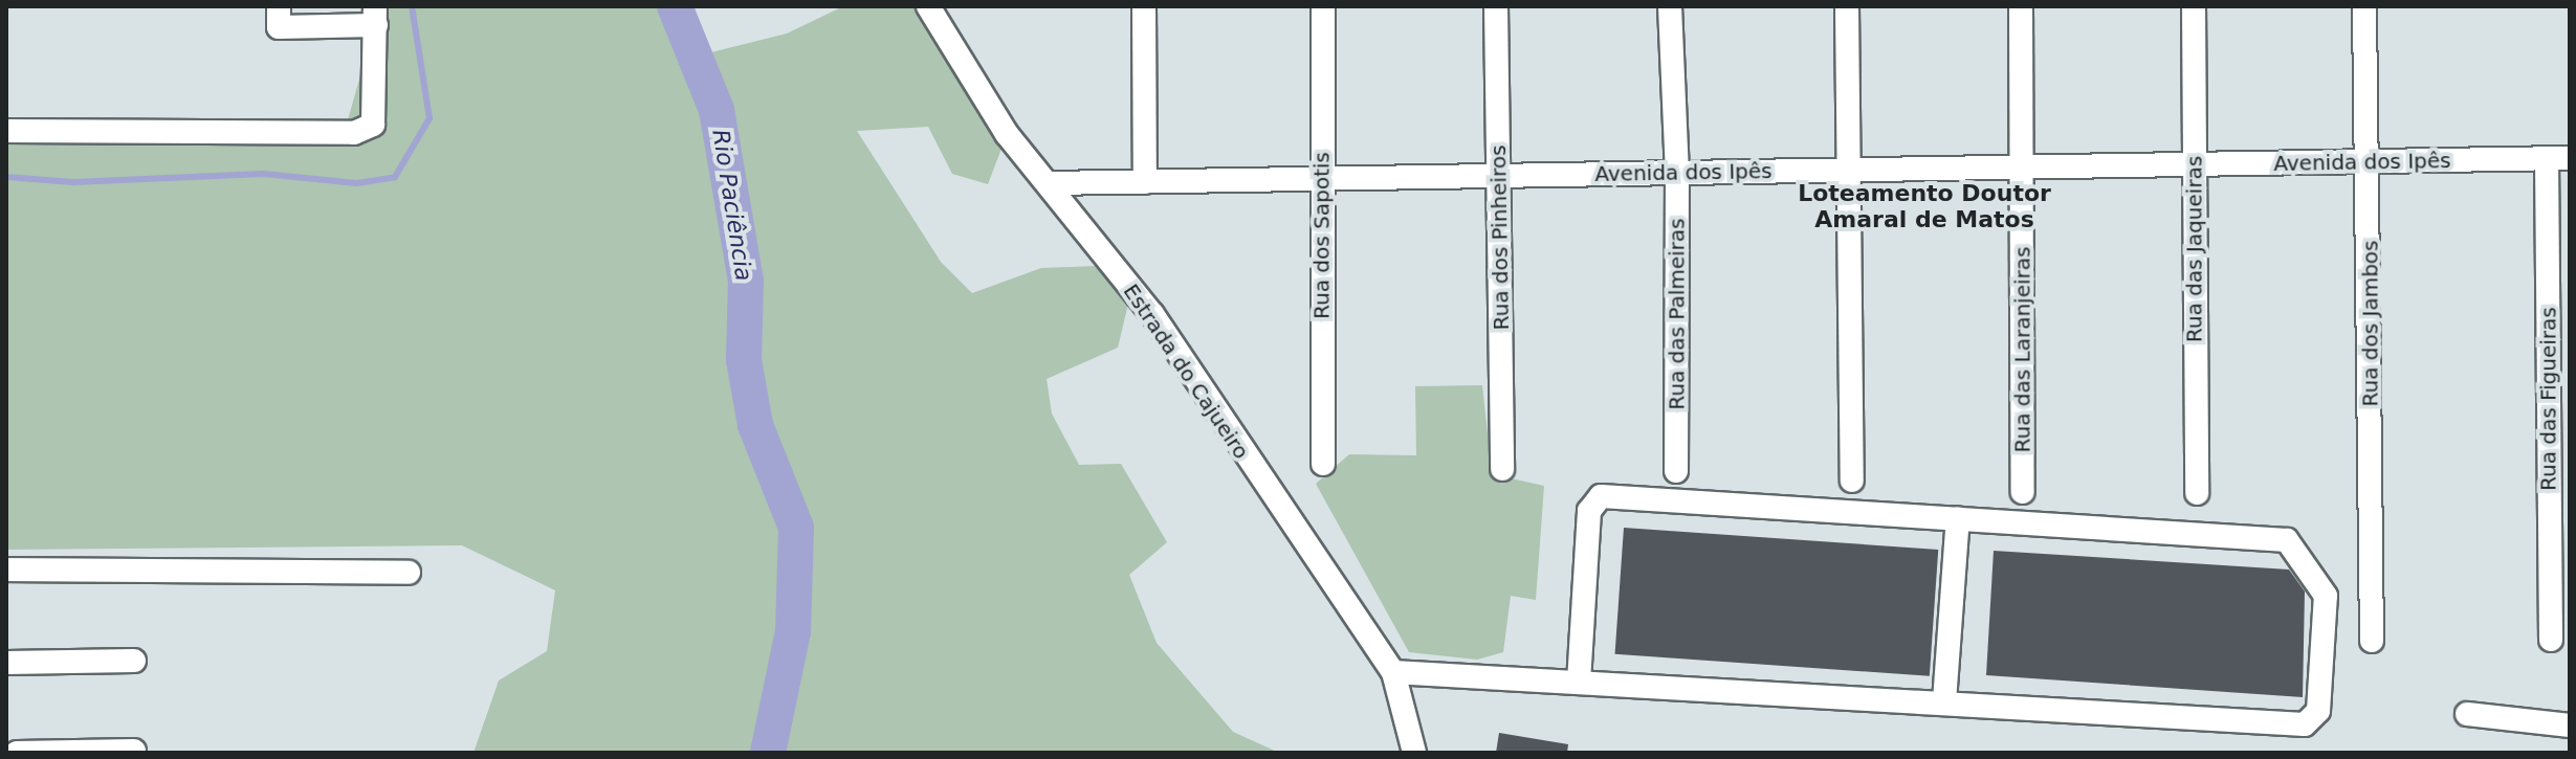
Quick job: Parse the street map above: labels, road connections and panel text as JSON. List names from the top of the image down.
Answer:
{
  "streets": {
    "street": [
      "Avenida dos Ipês",
      "Rua dos Sapotis",
      "Rua dos Pinheiros",
      "Rua das Jaqueiras",
      "Rua das Palmeiras",
      "Rua dos Jambos",
      "Rua das Laranjeiras",
      "Estrada do Cajueiro",
      "Rua das Figueiras"
    ]
  },
  "crossings": [
    ["Avenida dos Ipês", "Rua dos Sapotis"],
    ["Avenida dos Ipês", "Rua dos Pinheiros"],
    ["Avenida dos Ipês", "Rua das Jaqueiras"],
    ["Avenida dos Ipês", "Rua das Palmeiras"],
    ["Avenida dos Ipês", "Rua dos Jambos"],
    ["Avenida dos Ipês", "Rua das Laranjeiras"],
    ["Avenida dos Ipês", "Estrada do Cajueiro"],
    ["Avenida dos Ipês", "Rua das Figueiras"]
  ],
  "districts": ["Loteamento Doutor Amaral de Matos"],
  "water": ["Rio Paciência"]
}
